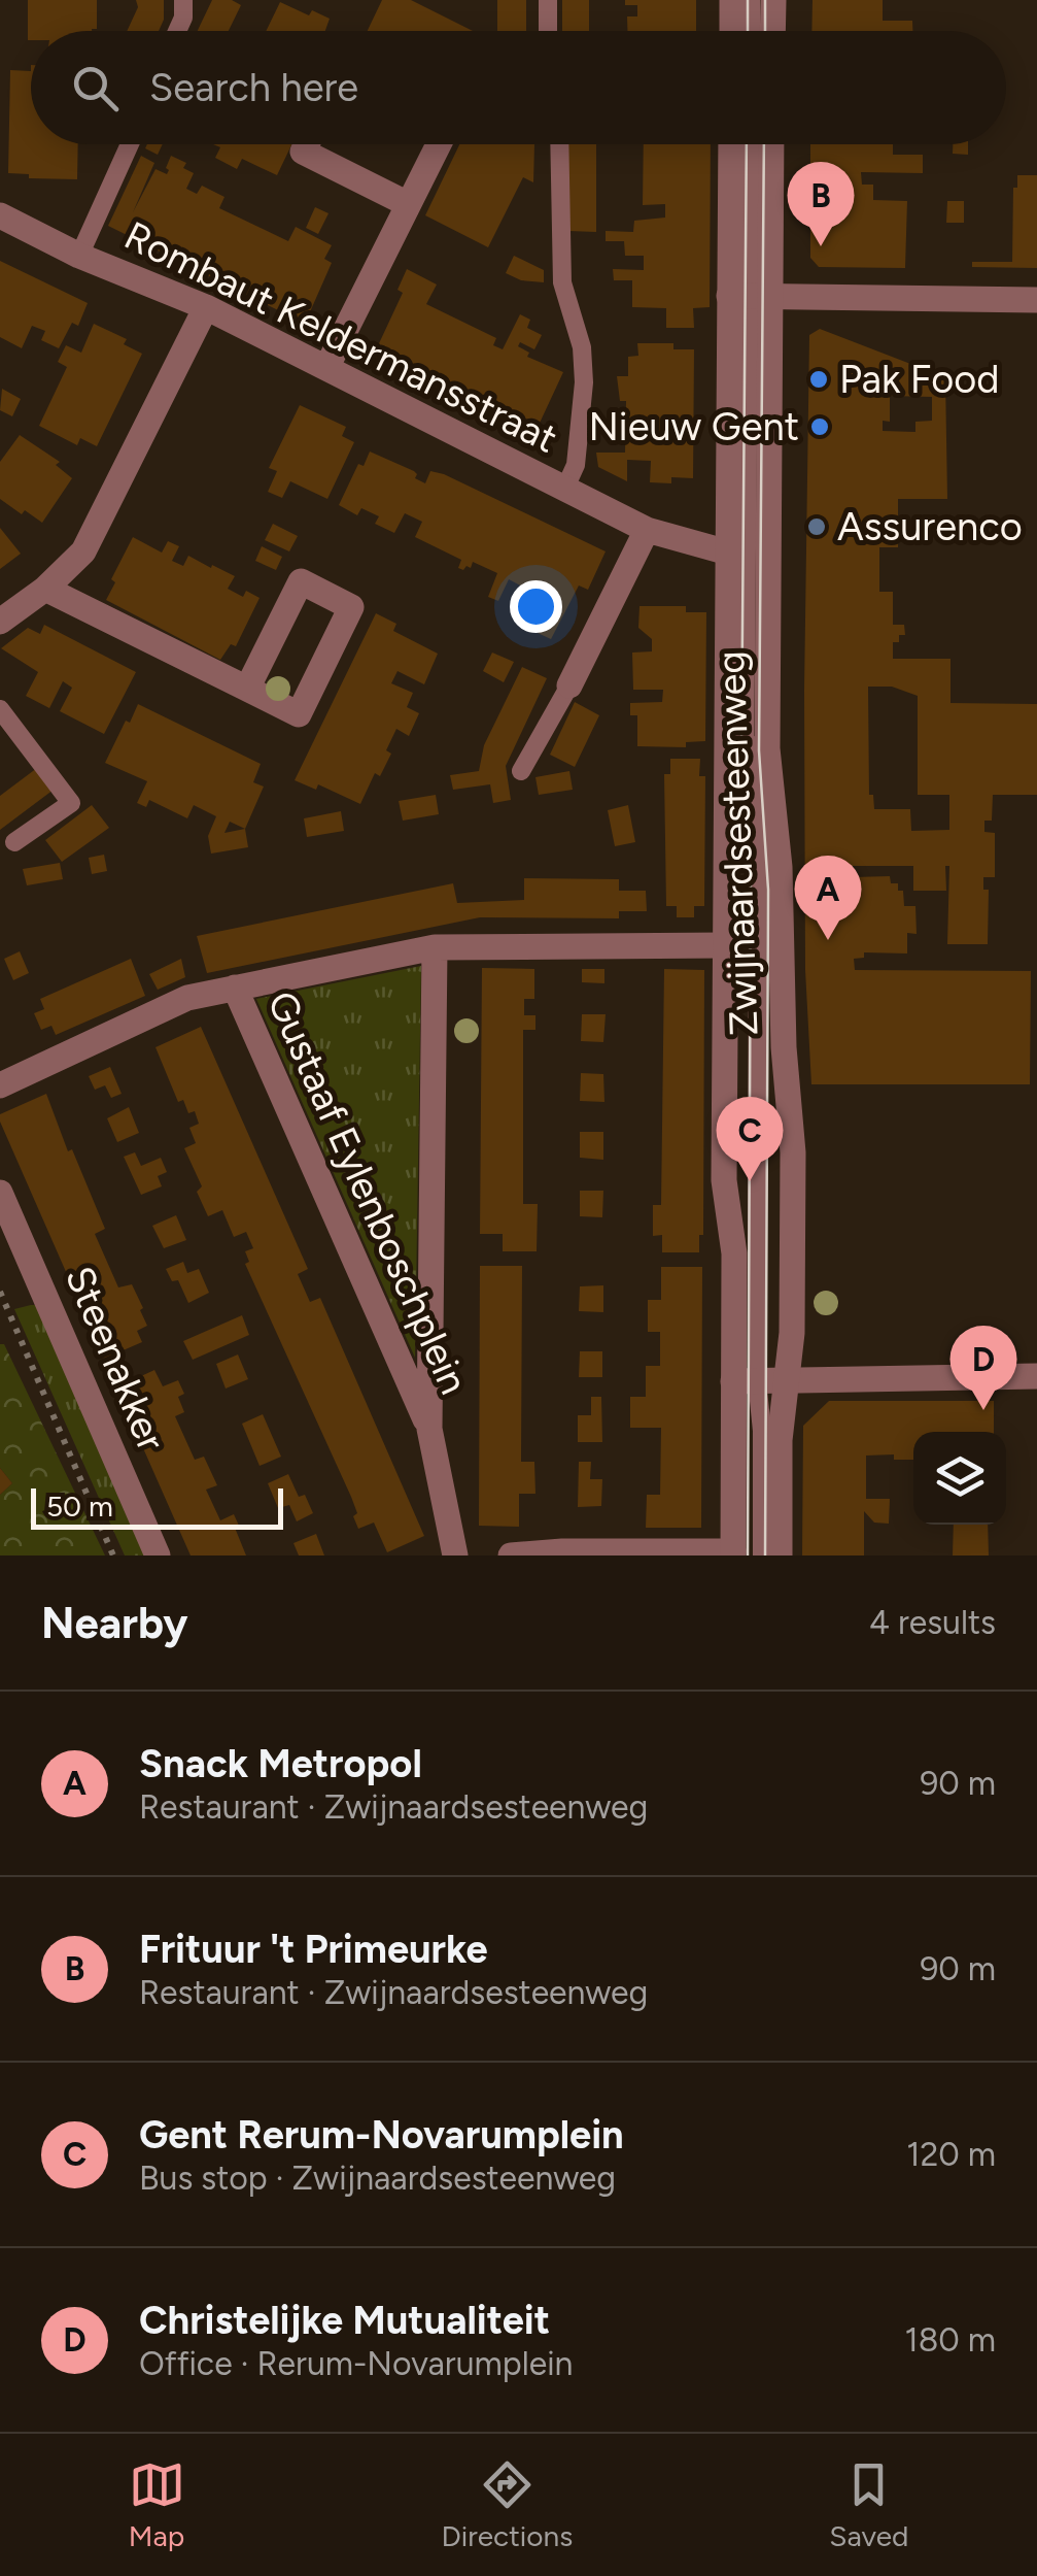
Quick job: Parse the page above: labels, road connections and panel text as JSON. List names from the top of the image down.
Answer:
{
  "streets": {
    "street": [
      "Rombaut Keldermansstraat",
      "Zwijnaardsesteenweg",
      "Gustaaf Eylenboschplein",
      "Steenakker"
    ]
  },
  "crossings": [
    ["Rombaut Keldermansstraat", "Zwijnaardsesteenweg"]
  ],
  "places": ["Pak Food", "Nieuw Gent", "Assurenco"],
  "scale_bar": "50 m",
  "page": {
    "search": "Search here",
    "pins": [
      "B",
      "A",
      "C",
      "D"
    ],
    "scale": "50 m",
    "heading": ["Nearby", "4 results"],
    "list": [
      {
        "mark": "A",
        "name": "Snack Metropol",
        "note": "Restaurant · Zwijnaardsesteenweg",
        "value": "90 m"
      },
      {
        "mark": "B",
        "name": "Frituur 't Primeurke",
        "note": "Restaurant · Zwijnaardsesteenweg",
        "value": "90 m"
      },
      {
        "mark": "C",
        "name": "Gent Rerum-Novarumplein",
        "note": "Bus stop · Zwijnaardsesteenweg",
        "value": "120 m"
      },
      {
        "mark": "D",
        "name": "Christelijke Mutualiteit",
        "note": "Office · Rerum-Novarumplein",
        "value": "180 m"
      }
    ],
    "nav": ["Map", "Directions", "Saved"]
  }
}
